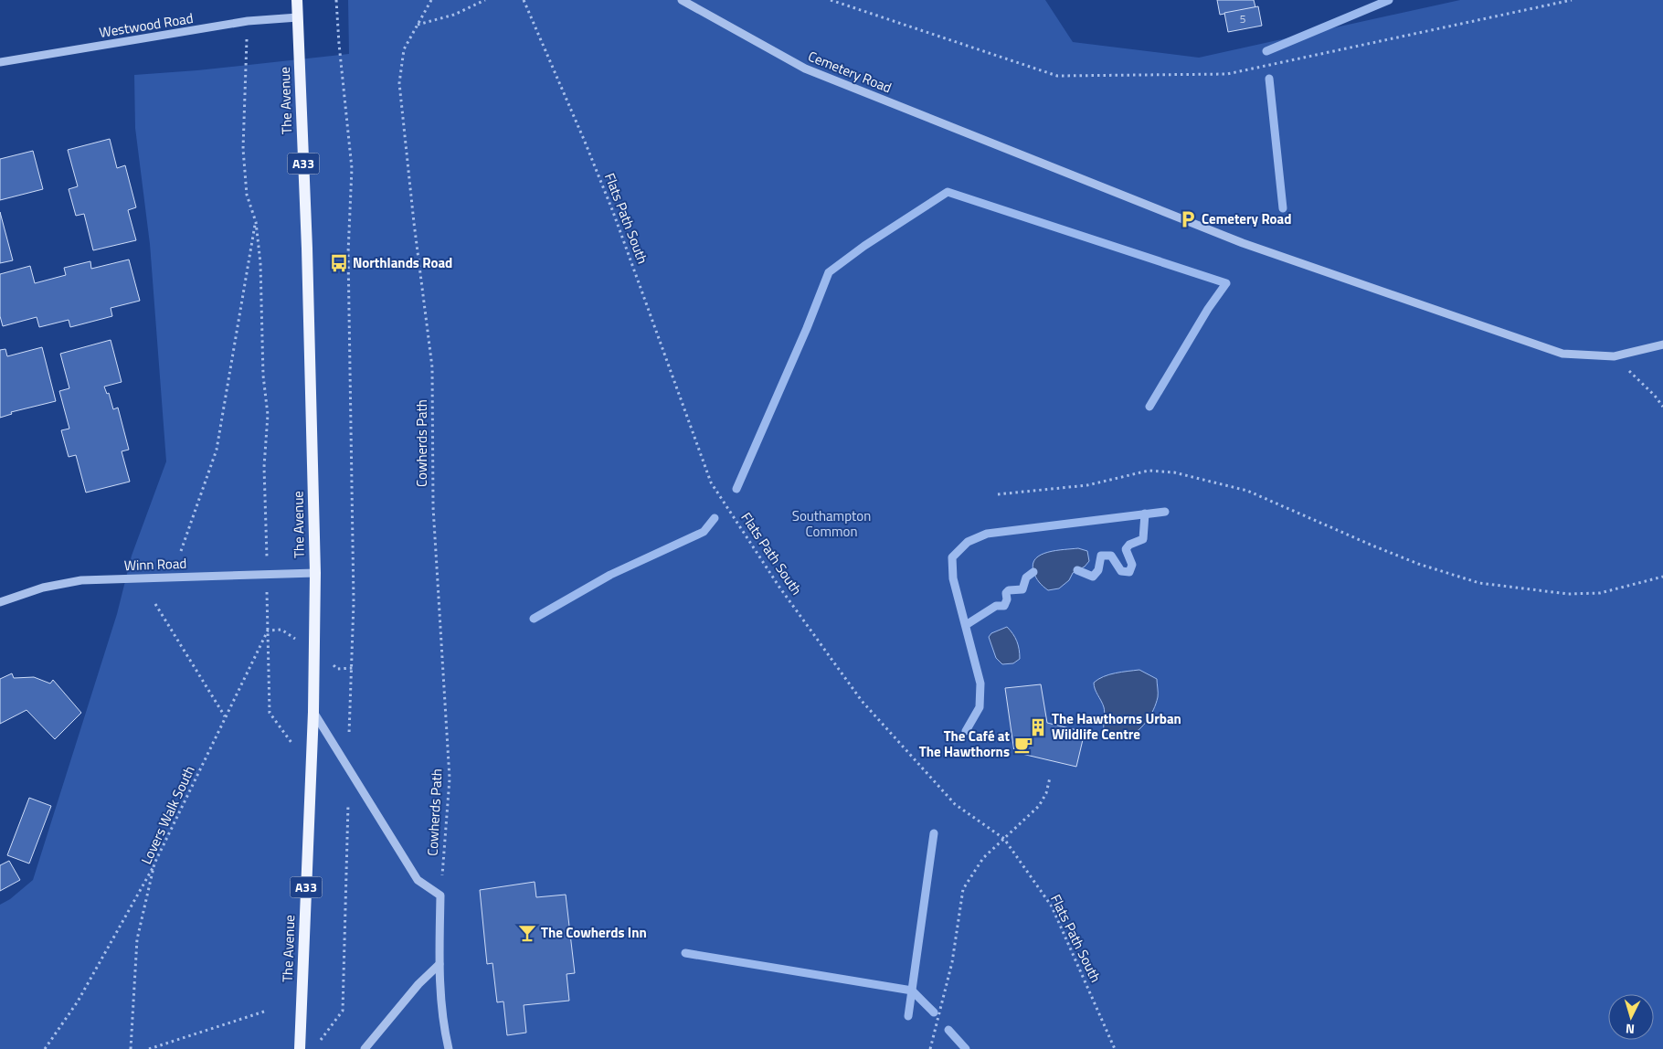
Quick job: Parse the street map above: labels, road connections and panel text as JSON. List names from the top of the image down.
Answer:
{
  "streets": {
    "main road": ["The Avenue", "A33"],
    "street": ["Westwood Road", "Cemetery Road", "Winn Road"],
    "path": ["Flats Path South", "Cowherds Path", "Lovers Walk South"]
  },
  "crossings": [
    ["Westwood Road", "The Avenue"],
    ["The Avenue", "Winn Road"]
  ],
  "parks": ["Southampton Common"],
  "places": {
    "parking": ["Cemetery Road"],
    "bus stop": ["Northlands Road"],
    "building": ["The Hawthorns Urban Wildlife Centre"],
    "cafe": ["The Café at The Hawthorns"],
    "bar": ["The Cowherds Inn"]
  },
  "house_numbers": ["5"],
  "north": "bottom"
}
